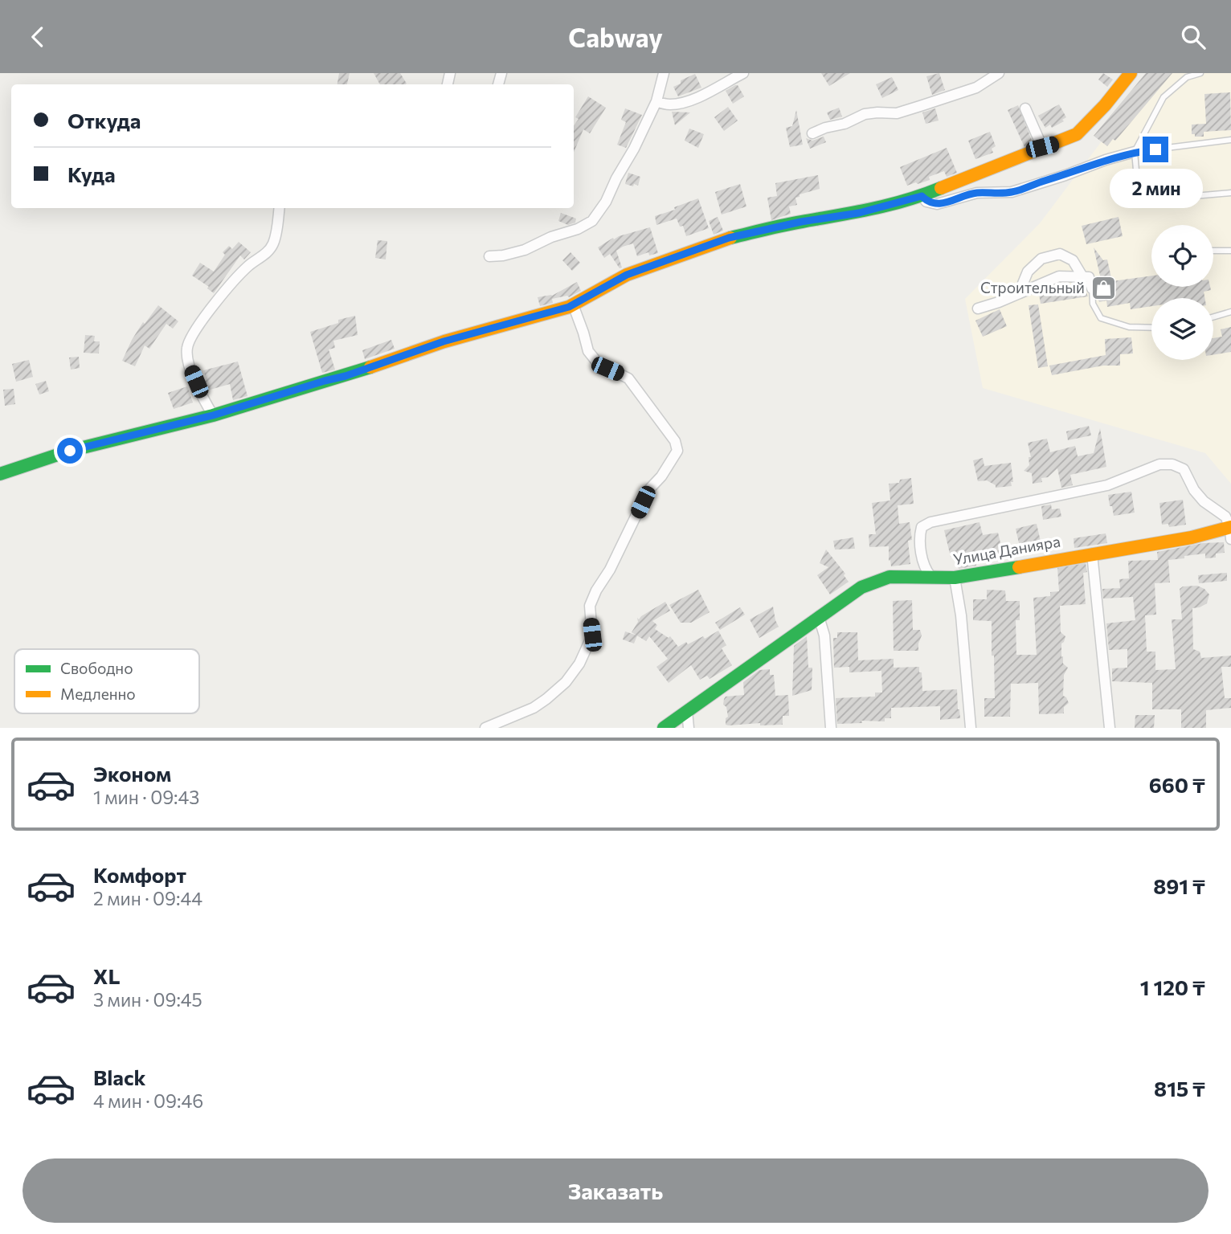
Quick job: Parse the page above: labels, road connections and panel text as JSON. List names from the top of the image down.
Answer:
{
  "streets": {
    "street": ["Улица Данияра"]
  },
  "places": {
    "shop": ["Строительный"]
  },
  "legend": ["Свободно", "Медленно"],
  "page": {
    "header": "Cabway",
    "banner": ["Откуда", "Куда"],
    "bubble": "2 мин",
    "list": [
      {
        "name": "Эконом",
        "note": "1 мин · 09:43",
        "value": "660 ₸"
      },
      {
        "name": "Комфорт",
        "note": "2 мин · 09:44",
        "value": "891 ₸"
      },
      {
        "name": "XL",
        "note": "3 мин · 09:45",
        "value": "1 120 ₸"
      },
      {
        "name": "Black",
        "note": "4 мин · 09:46",
        "value": "815 ₸"
      }
    ],
    "buttons": "Заказать"
  }
}
